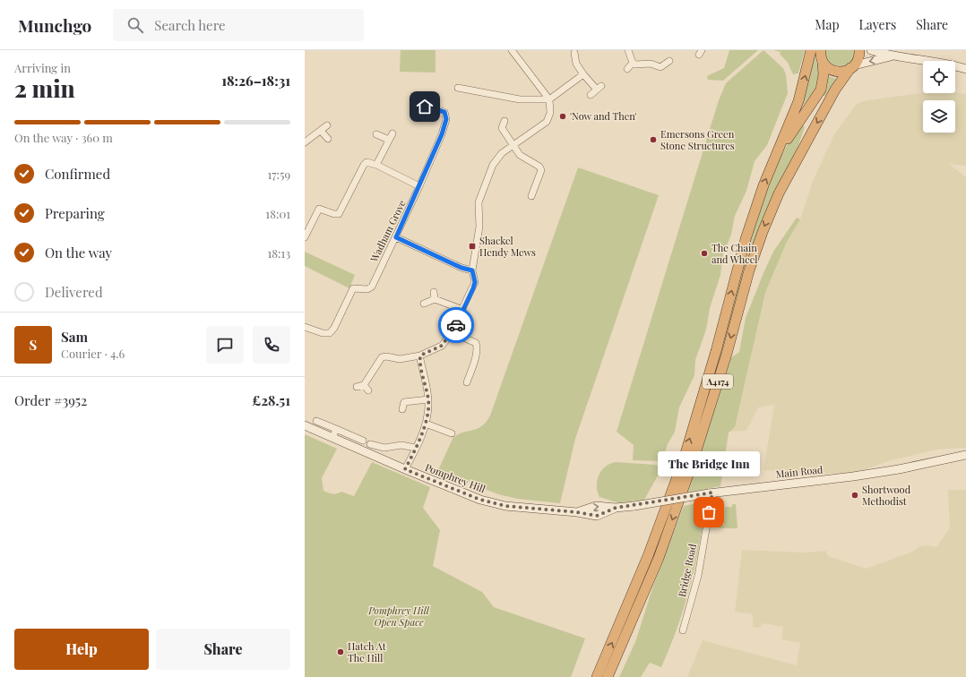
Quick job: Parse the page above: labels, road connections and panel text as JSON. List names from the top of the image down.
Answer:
{
  "streets": {
    "highway": ["A4174"],
    "main road": ["Main Road", "Pomphrey Hill"],
    "street": ["Wadham Grove", "Bridge Road"]
  },
  "crossings": [
    ["Main Road", "Pomphrey Hill"],
    ["Main Road", "Bridge Road"]
  ],
  "parks": ["Pomphrey Hill Open Space"],
  "places": {
    "other": [
      "'Now and Then'",
      "Emersons Green Stone Structures",
      "The Chain and Wheel",
      "Shortwood Methodist",
      "The Bridge Inn",
      "Hatch At The Hill"
    ],
    "transit": ["Shackel Hendy Mews"]
  },
  "page": {
    "header": "Munchgo",
    "search": "Search here",
    "nav": ["Map", "Layers", "Share"],
    "heading": ["2 min", "Arriving in", "18:26–18:31"],
    "panel": [
      "Sam",
      "Courier · 4.6",
      "Order #3952",
      "£28.51"
    ],
    "bar": "On the way · 360 m",
    "list": [
      ["Confirmed", "17:59"],
      ["Preparing", "18:01"],
      ["On the way", "18:13"],
      "Delivered"
    ],
    "round": "S",
    "bubble": "The Bridge Inn",
    "buttons": ["Help", "Share"]
  }
}
